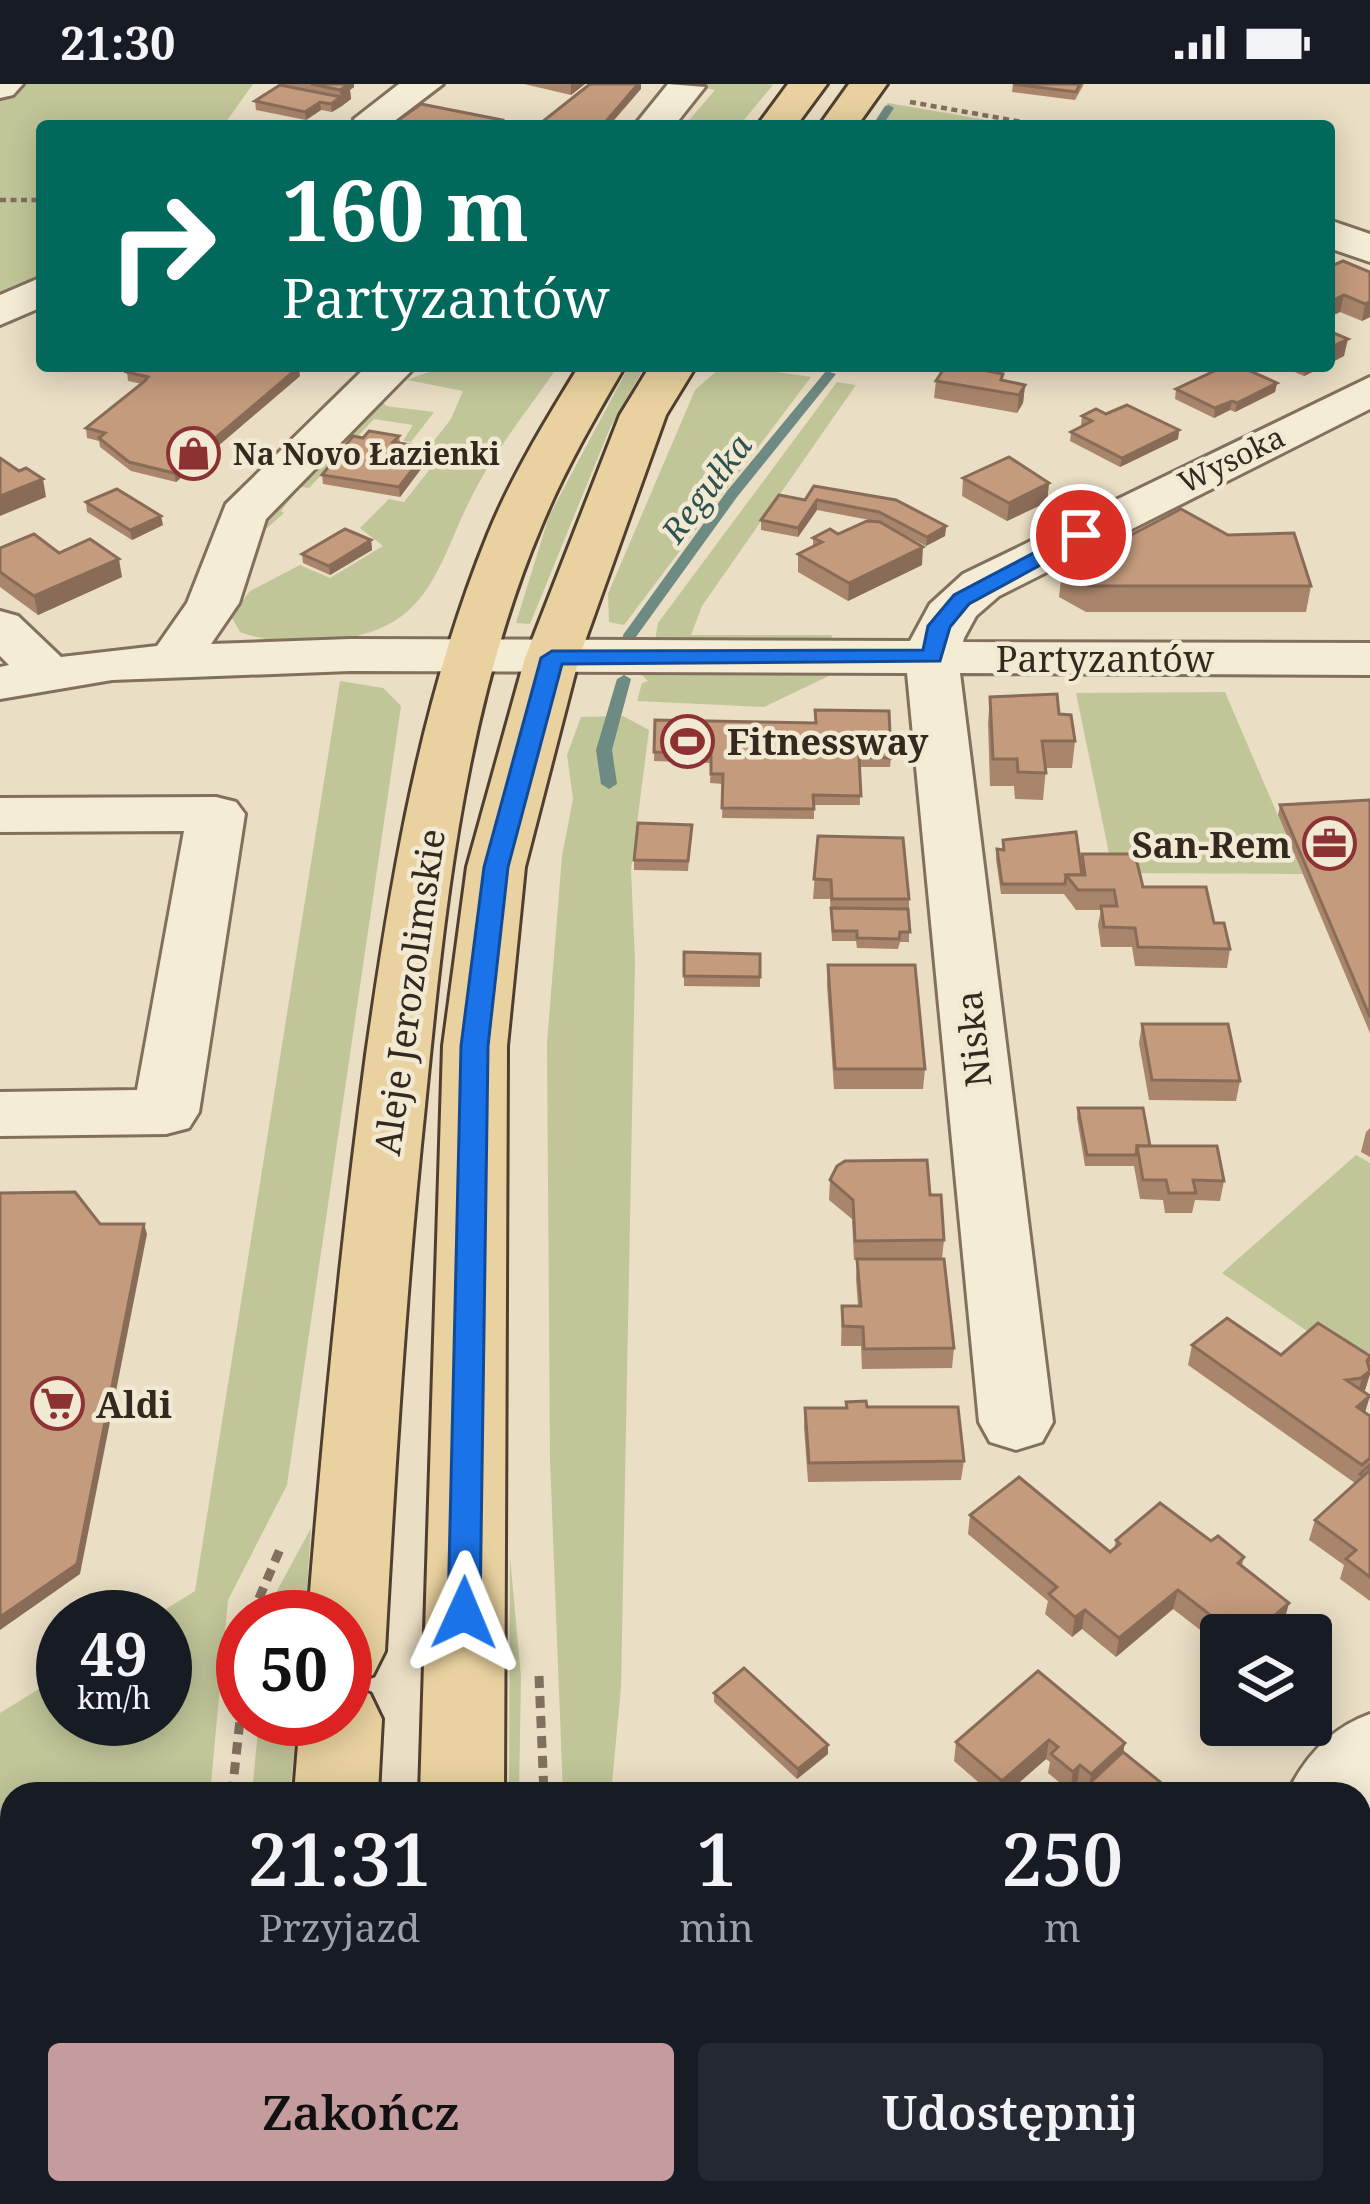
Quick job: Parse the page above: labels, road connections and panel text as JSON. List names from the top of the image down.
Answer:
{
  "streets": {
    "main road": ["Aleje Jerozolimskie"],
    "street": ["Wysoka", "Partyzantów", "Niska"]
  },
  "crossings": [
    ["Wysoka", "Partyzantów"],
    ["Wysoka", "Niska"],
    ["Partyzantów", "Aleje Jerozolimskie"],
    ["Partyzantów", "Niska"]
  ],
  "water": ["Regułka"],
  "places": {
    "shop": ["Na Novo Łazienki"],
    "sports": ["Fitnessway"],
    "office": ["San-Rem"],
    "supermarket": ["Aldi"]
  },
  "page": {
    "status": "21:30",
    "turn": ["160 m", "Partyzantów"],
    "speed": "49 km/h",
    "limit": "50",
    "eta": [
      "21:31",
      "Przyjazd",
      "1",
      "min",
      "250",
      "m"
    ],
    "buttons": ["Zakończ", "Udostępnij"]
  }
}
